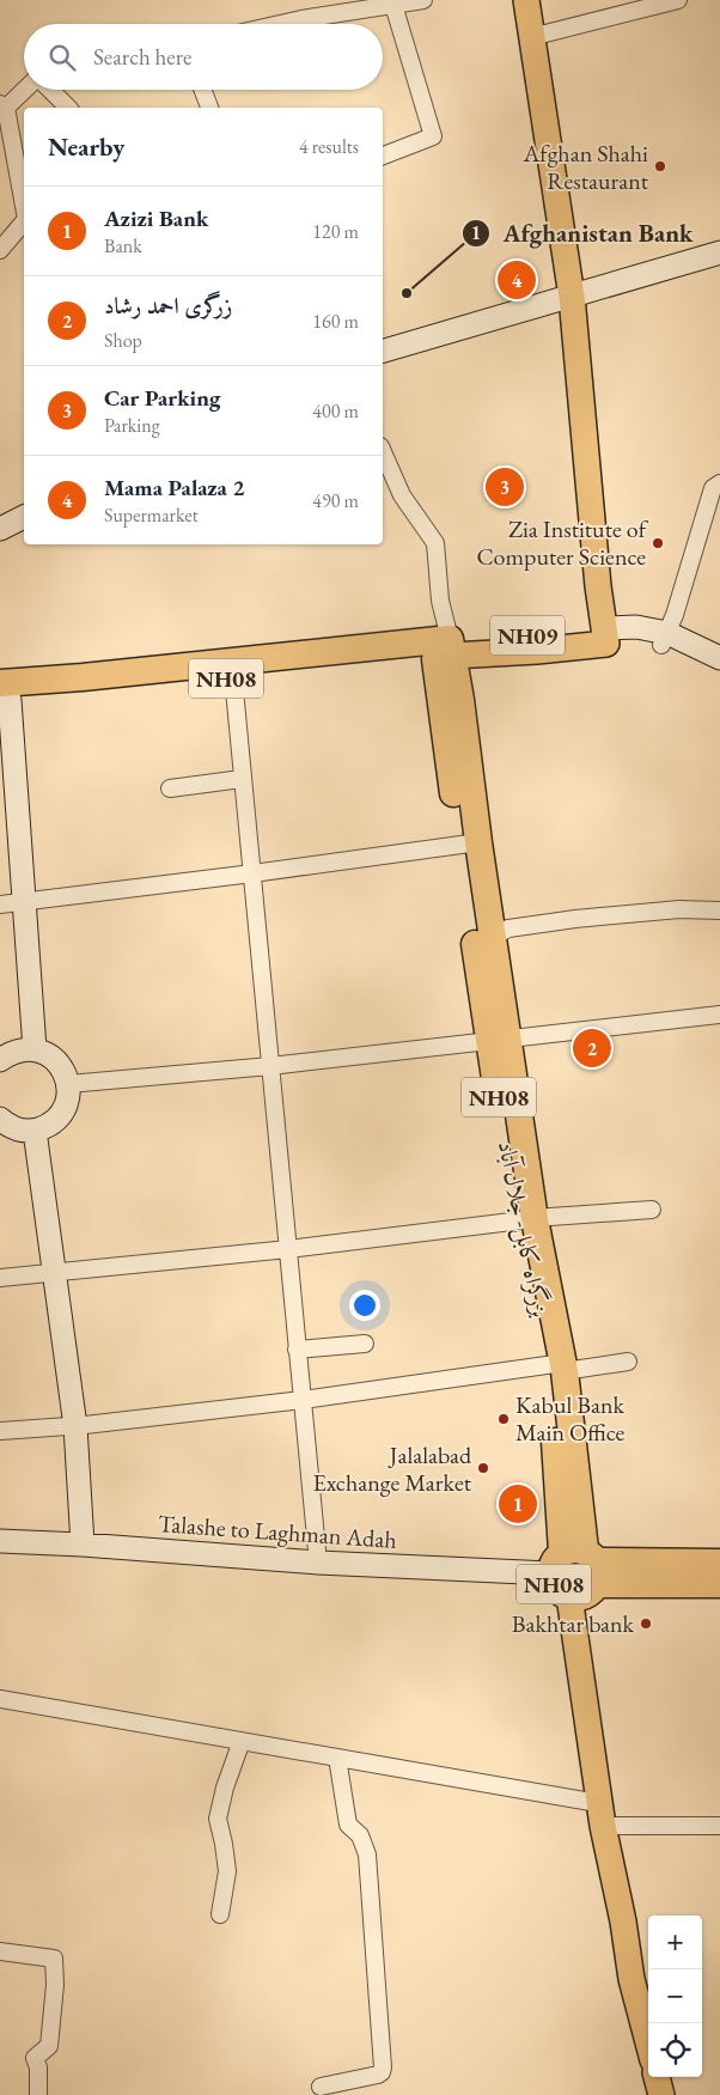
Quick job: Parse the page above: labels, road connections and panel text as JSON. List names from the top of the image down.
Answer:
{
  "streets": {
    "highway": ["NH08", "بزرگراه کابل- جلال آباد"],
    "main road": ["NH09", "Talashe to Laghman Adah"]
  },
  "crossings": [
    ["NH09", "NH08"],
    ["NH09", "بزرگراه کابل- جلال آباد"],
    ["NH08", "بزرگراه کابل- جلال آباد"],
    ["NH08", "Talashe to Laghman Adah"],
    ["بزرگراه کابل- جلال آباد", "Talashe to Laghman Adah"]
  ],
  "places": [
    "Afghan Shahi Restaurant",
    "Afghanistan Bank",
    "Zia Institute of Computer Science",
    "Kabul Bank Main Office",
    "Jalalabad Exchange Market",
    "Bakhtar bank"
  ],
  "page": {
    "search": "Search here",
    "heading": ["Nearby", "4 results"],
    "list": [
      {
        "mark": "1",
        "name": "Azizi Bank",
        "note": "Bank",
        "value": "120 m"
      },
      {
        "mark": "2",
        "name": "زرگری احمد رشاد",
        "note": "Shop",
        "value": "160 m"
      },
      {
        "mark": "3",
        "name": "Car Parking",
        "note": "Parking",
        "value": "400 m"
      },
      {
        "mark": "4",
        "name": "Mama Palaza 2",
        "note": "Supermarket",
        "value": "490 m"
      }
    ],
    "pins": [
      "4",
      "3",
      "2",
      "1"
    ],
    "map_buttons": ["+", "−"]
  }
}
